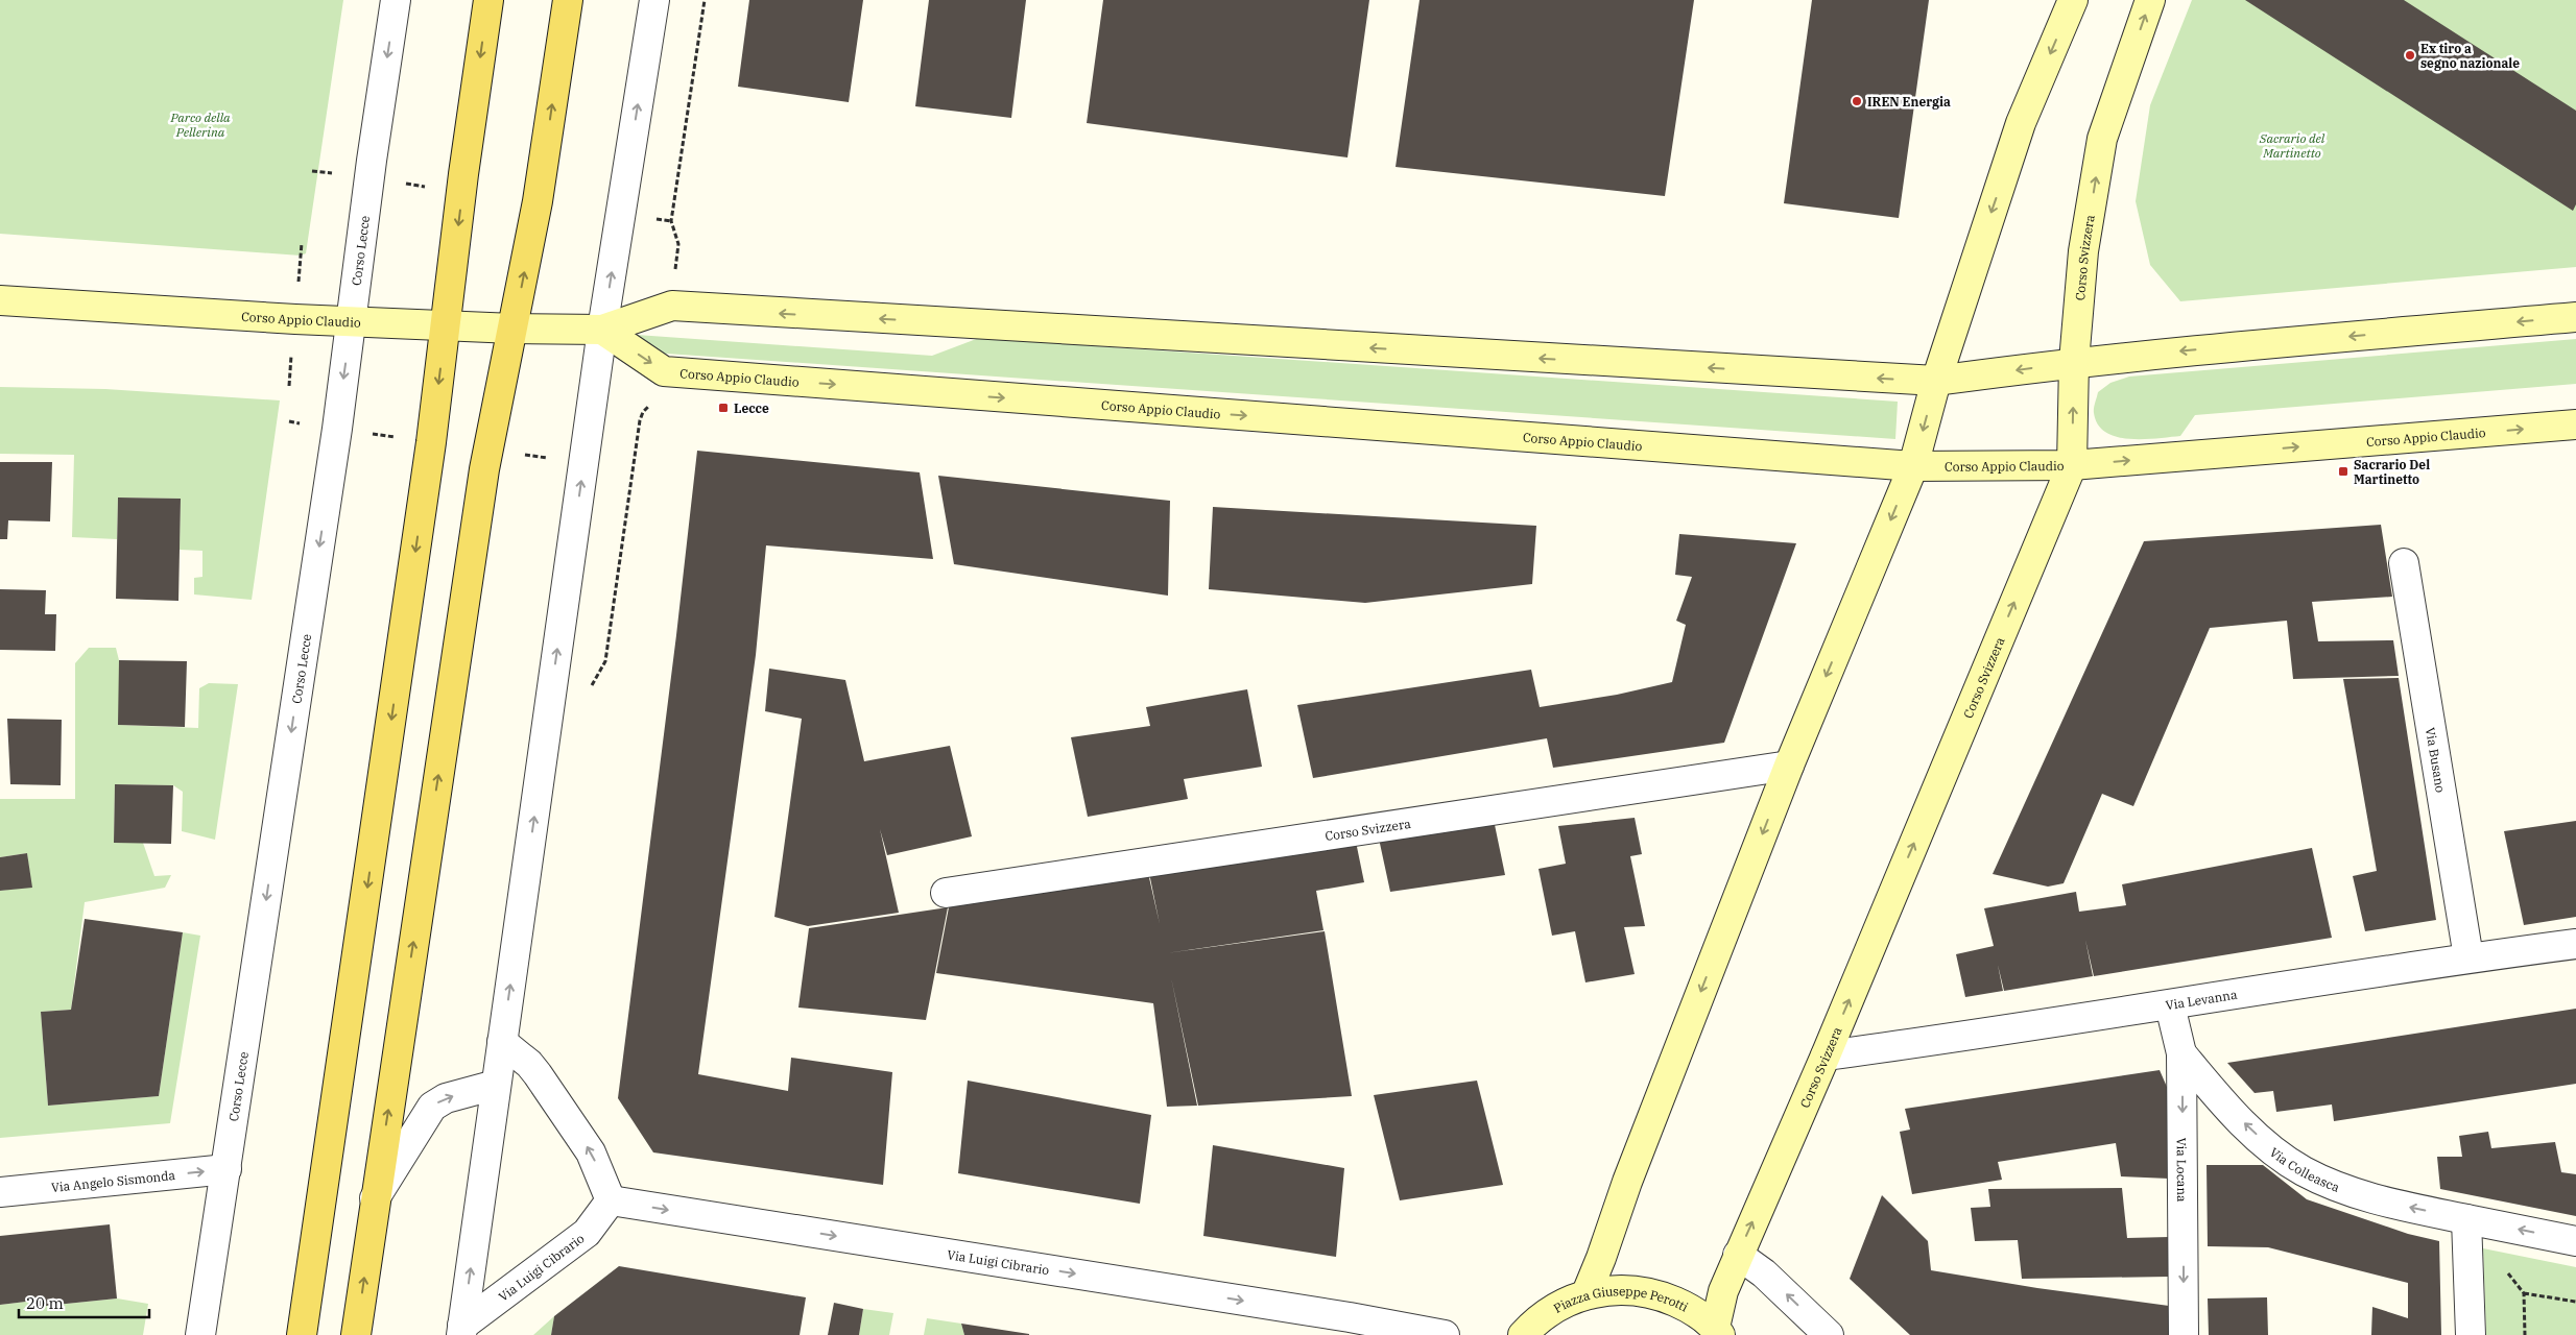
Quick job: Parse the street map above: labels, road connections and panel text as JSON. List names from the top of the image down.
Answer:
{
  "streets": {
    "street": [
      "Corso Lecce",
      "Corso Svizzera",
      "Corso Appio Claudio",
      "Via Busano",
      "Via Levanna",
      "Via Colleasca",
      "Via Locana",
      "Via Angelo Sismonda",
      "Via Luigi Cibrario",
      "Piazza Giuseppe Perotti"
    ]
  },
  "crossings": [
    ["Corso Lecce", "Corso Appio Claudio"],
    ["Corso Lecce", "Via Angelo Sismonda"],
    ["Corso Svizzera", "Corso Appio Claudio"],
    ["Corso Svizzera", "Via Levanna"],
    ["Corso Svizzera", "Piazza Giuseppe Perotti"],
    ["Via Busano", "Via Levanna"],
    ["Via Levanna", "Via Locana"],
    ["Via Colleasca", "Via Locana"]
  ],
  "one_way": [
    "Via Colleasca",
    "Via Locana",
    "Via Angelo Sismonda",
    "Via Luigi Cibrario"
  ],
  "parks": ["Parco della Pellerina", "Sacrario del Martinetto"],
  "places": {
    "other": ["Ex tiro a segno nazionale", "IREN Energia"],
    "transit": ["Lecce", "Sacrario Del Martinetto"]
  },
  "scale_bar": "20 m"
}
